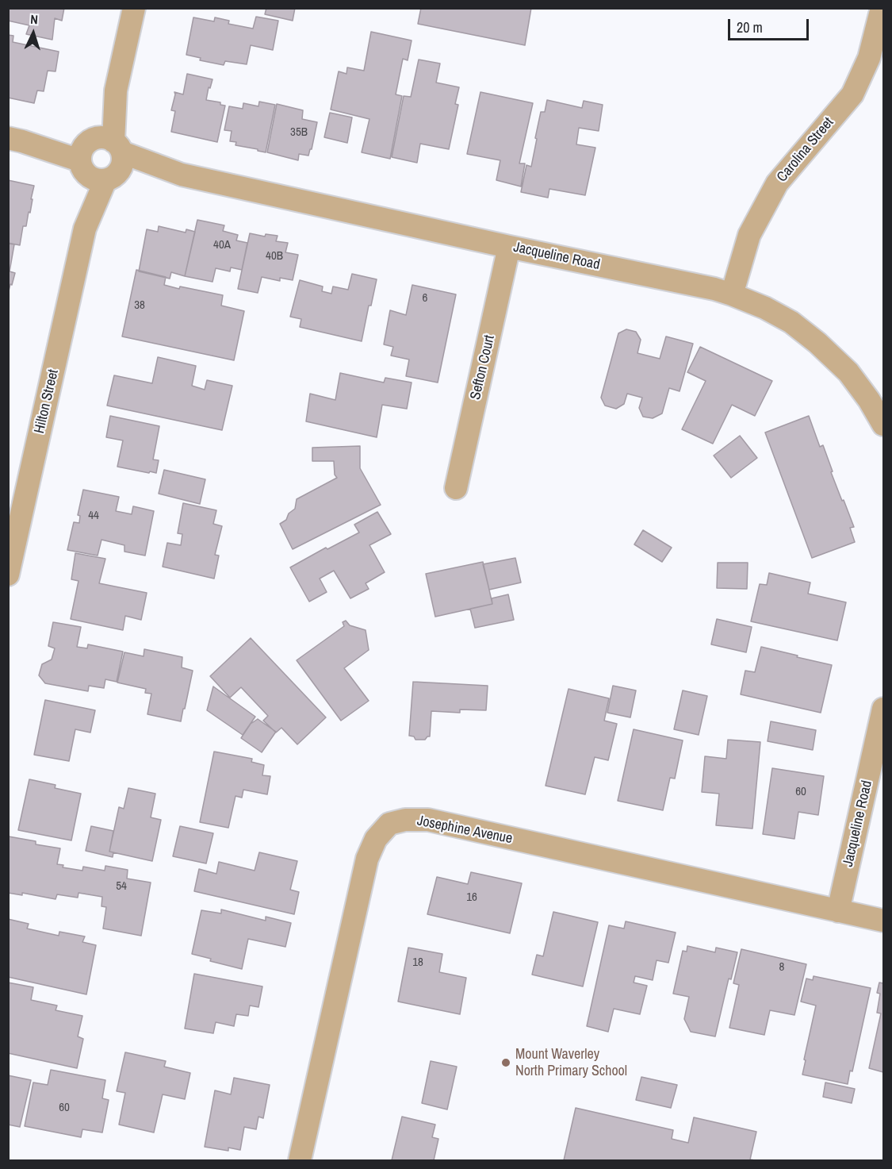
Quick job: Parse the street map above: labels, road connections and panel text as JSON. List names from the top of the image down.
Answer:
{
  "streets": {
    "street": [
      "Carolina Street",
      "Jacqueline Road",
      "Sefton Court",
      "Hilton Street",
      "Josephine Avenue"
    ]
  },
  "crossings": [
    ["Carolina Street", "Jacqueline Road"],
    ["Jacqueline Road", "Sefton Court"],
    ["Jacqueline Road", "Hilton Street"],
    ["Jacqueline Road", "Josephine Avenue"]
  ],
  "places": ["Mount Waverley North Primary School"],
  "house_numbers": [
    "35B",
    "40A",
    "40B",
    "6",
    "38",
    "44",
    "60",
    "54",
    "16",
    "18",
    "8",
    "60"
  ],
  "scale_bar": "20 m",
  "north": "top"
}
